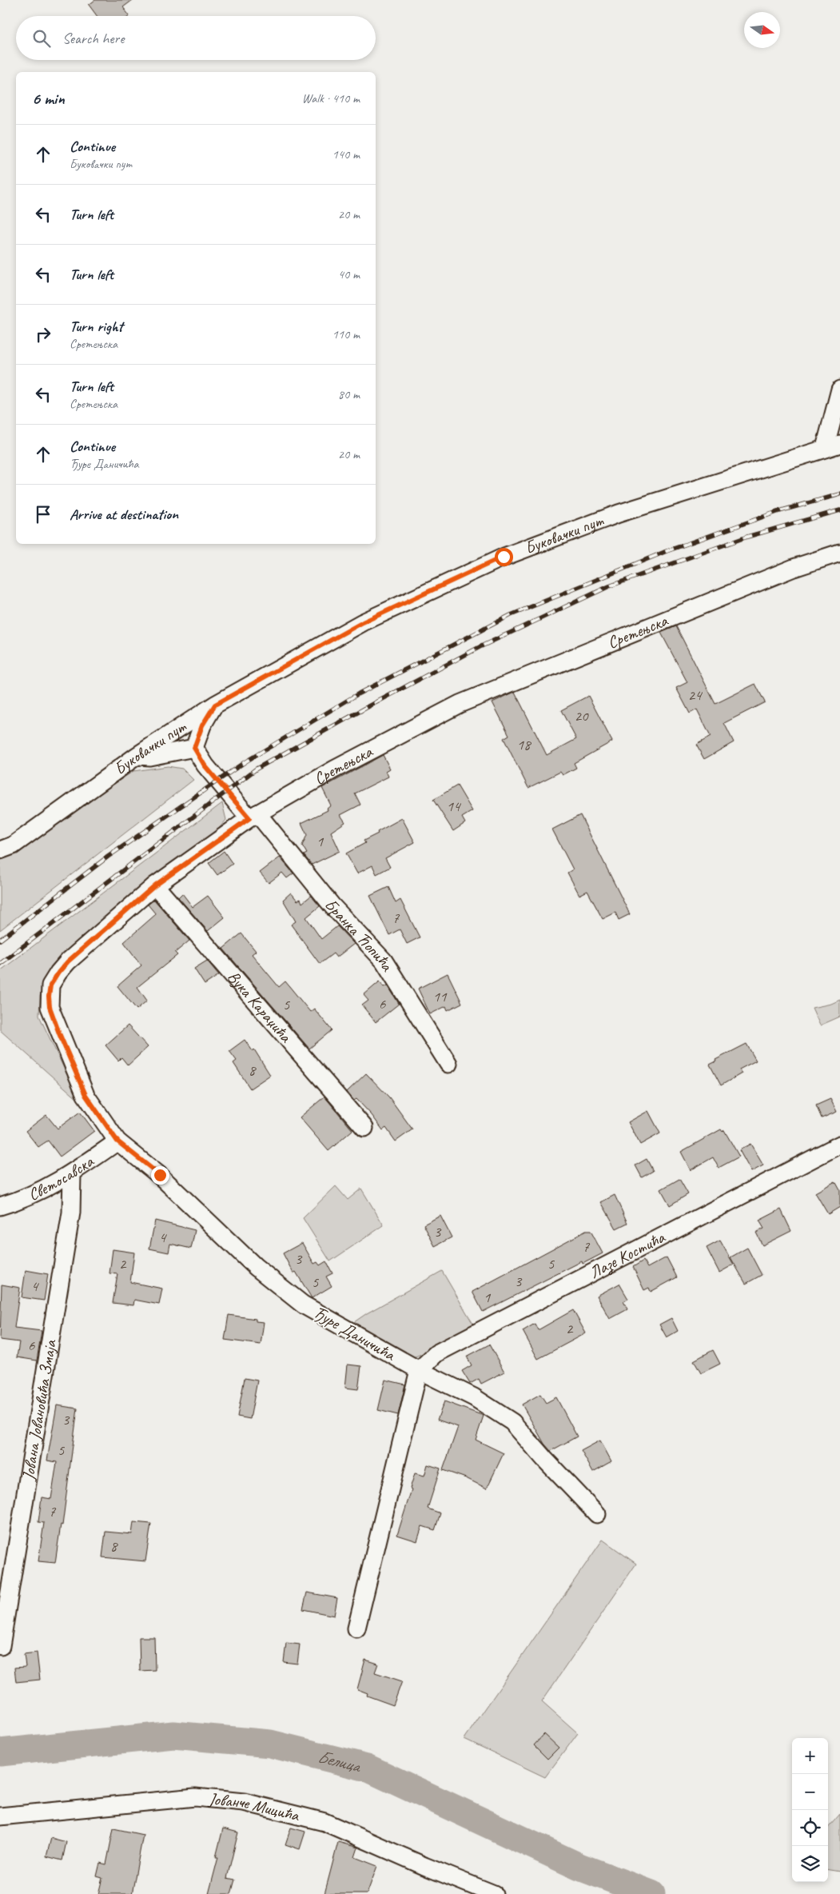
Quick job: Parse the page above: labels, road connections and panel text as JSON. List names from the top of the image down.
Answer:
{
  "streets": {
    "street": [
      "Буковачки пут",
      "Сретењска",
      "Бранка Ћопића",
      "Вука Караџића",
      "Светосавска",
      "Лазе Костића",
      "Ђуре Даничића",
      "Јована Јовановића Змаја",
      "Јованче Мицића"
    ]
  },
  "crossings": [
    ["Сретењска", "Бранка Ћопића"],
    ["Сретењска", "Вука Караџића"],
    ["Сретењска", "Светосавска"],
    ["Сретењска", "Ђуре Даничића"],
    ["Светосавска", "Ђуре Даничића"],
    ["Светосавска", "Јована Јовановића Змаја"],
    ["Лазе Костића", "Ђуре Даничића"]
  ],
  "water": ["Белица"],
  "house_numbers": [
    "24",
    "20",
    "18",
    "14",
    "1",
    "7",
    "11",
    "6",
    "5",
    "8",
    "3",
    "4",
    "7",
    "3",
    "2",
    "5",
    "3",
    "5",
    "4",
    "1",
    "2",
    "6",
    "3",
    "5",
    "7",
    "8"
  ],
  "north": "right",
  "page": {
    "search": "Search here",
    "heading": ["6 min", "Walk · 410 m"],
    "list": [
      ["Continue", "Буковачки пут", "140 m"],
      ["Turn left", "20 m"],
      ["Turn left", "40 m"],
      ["Turn right", "Сретењска", "110 m"],
      ["Turn left", "Сретењска", "80 m"],
      ["Continue", "Ђуре Даничића", "20 m"],
      "Arrive at destination"
    ],
    "map_buttons": ["+", "−"]
  }
}
